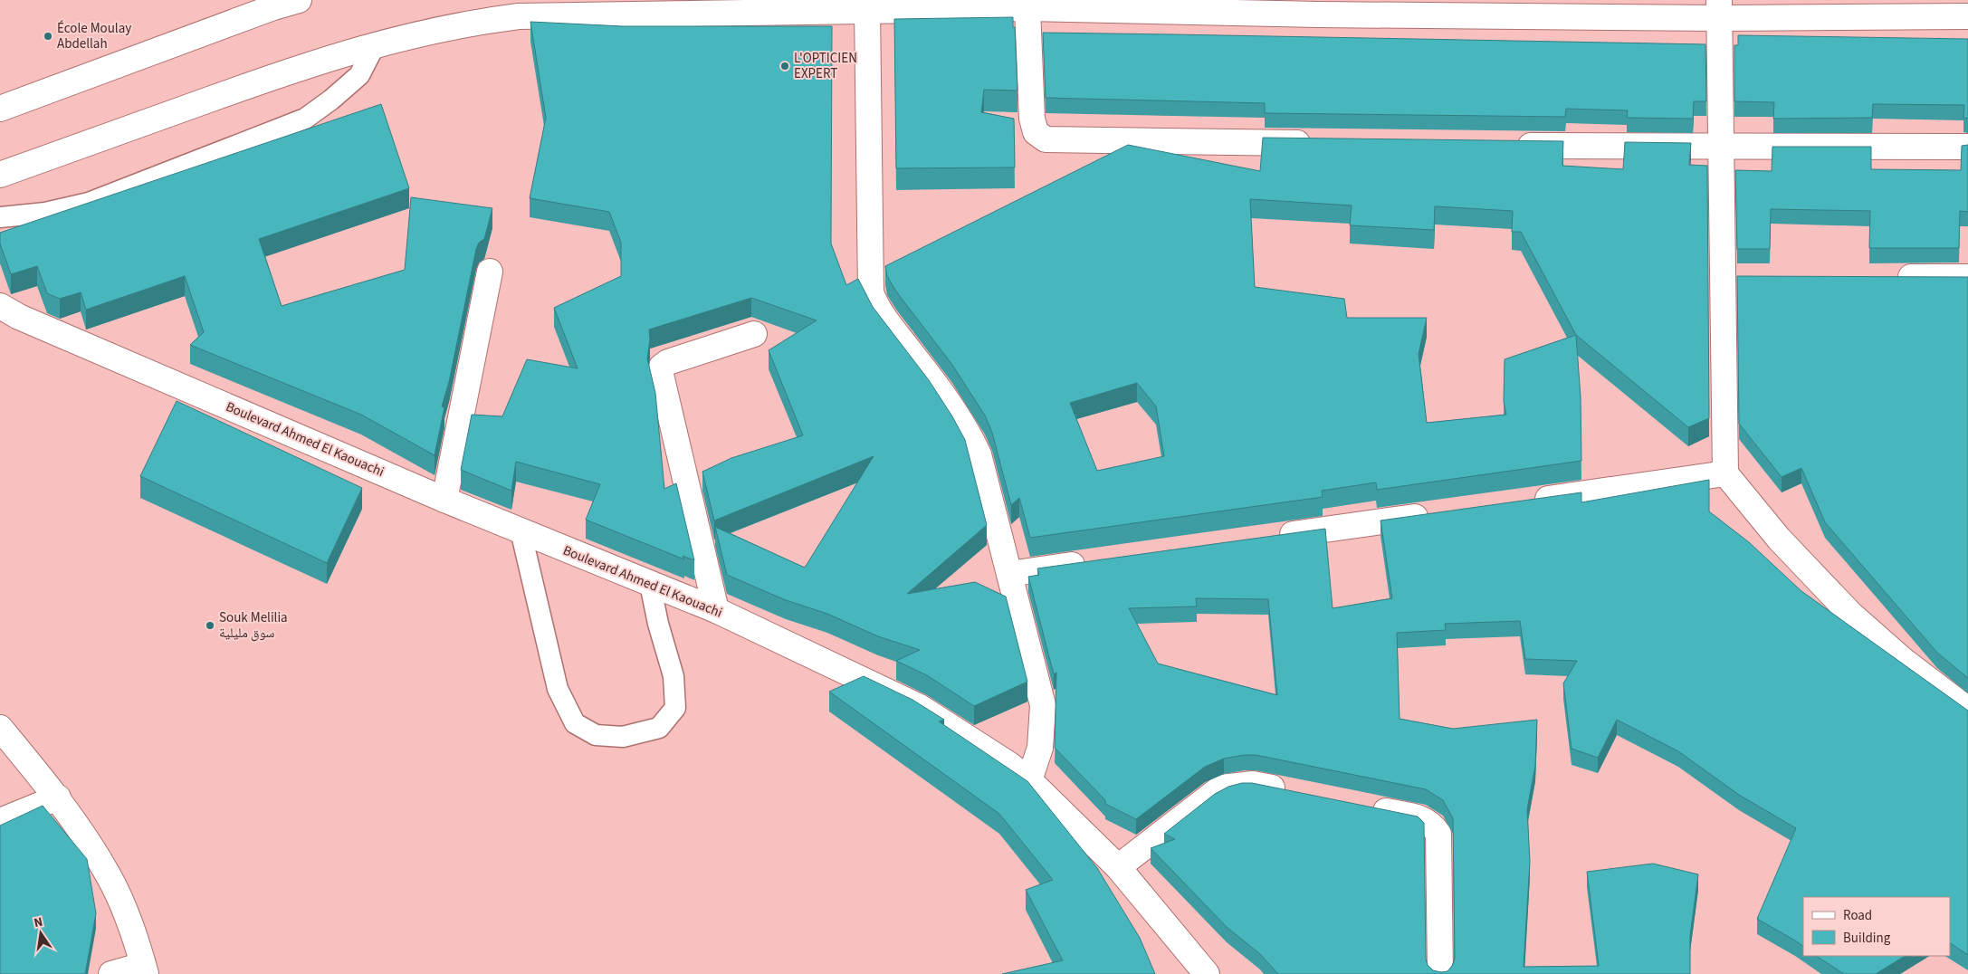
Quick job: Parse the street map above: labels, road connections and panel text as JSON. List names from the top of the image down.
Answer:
{
  "streets": {
    "street": ["Boulevard Ahmed El Kaouachi"]
  },
  "places": ["École Moulay Abdellah", "L'OPTICIEN EXPERT", "Souk Melilia سوق مليلية"],
  "legend": ["Road", "Building"],
  "north": "top"
}
